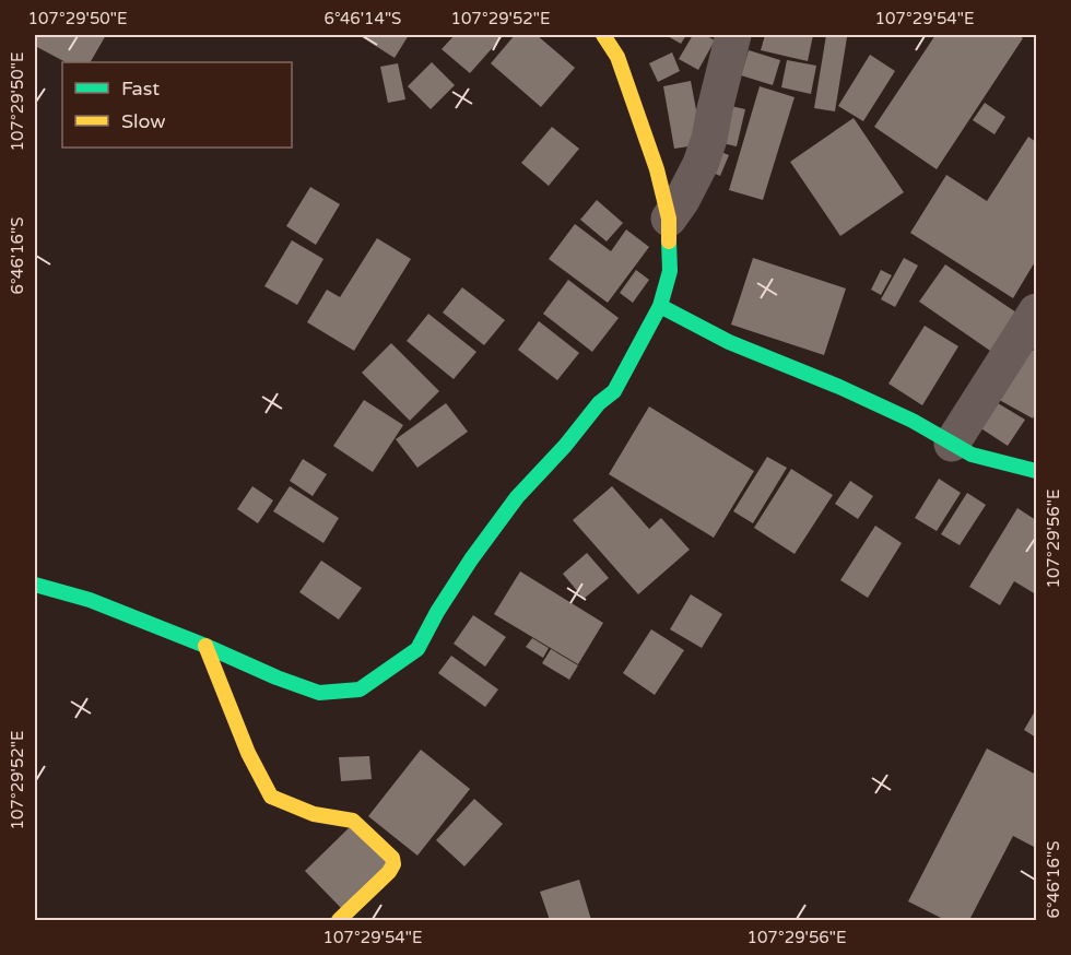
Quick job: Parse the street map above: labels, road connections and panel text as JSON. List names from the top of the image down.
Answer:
{
  "legend": ["Fast", "Slow"],
  "coordinates": [
    "107°29'50\"E",
    "6°46'14\"S",
    "107°29'52\"E",
    "107°29'54\"E",
    "6°46'16\"S",
    "107°29'56\"E"
  ]
}
